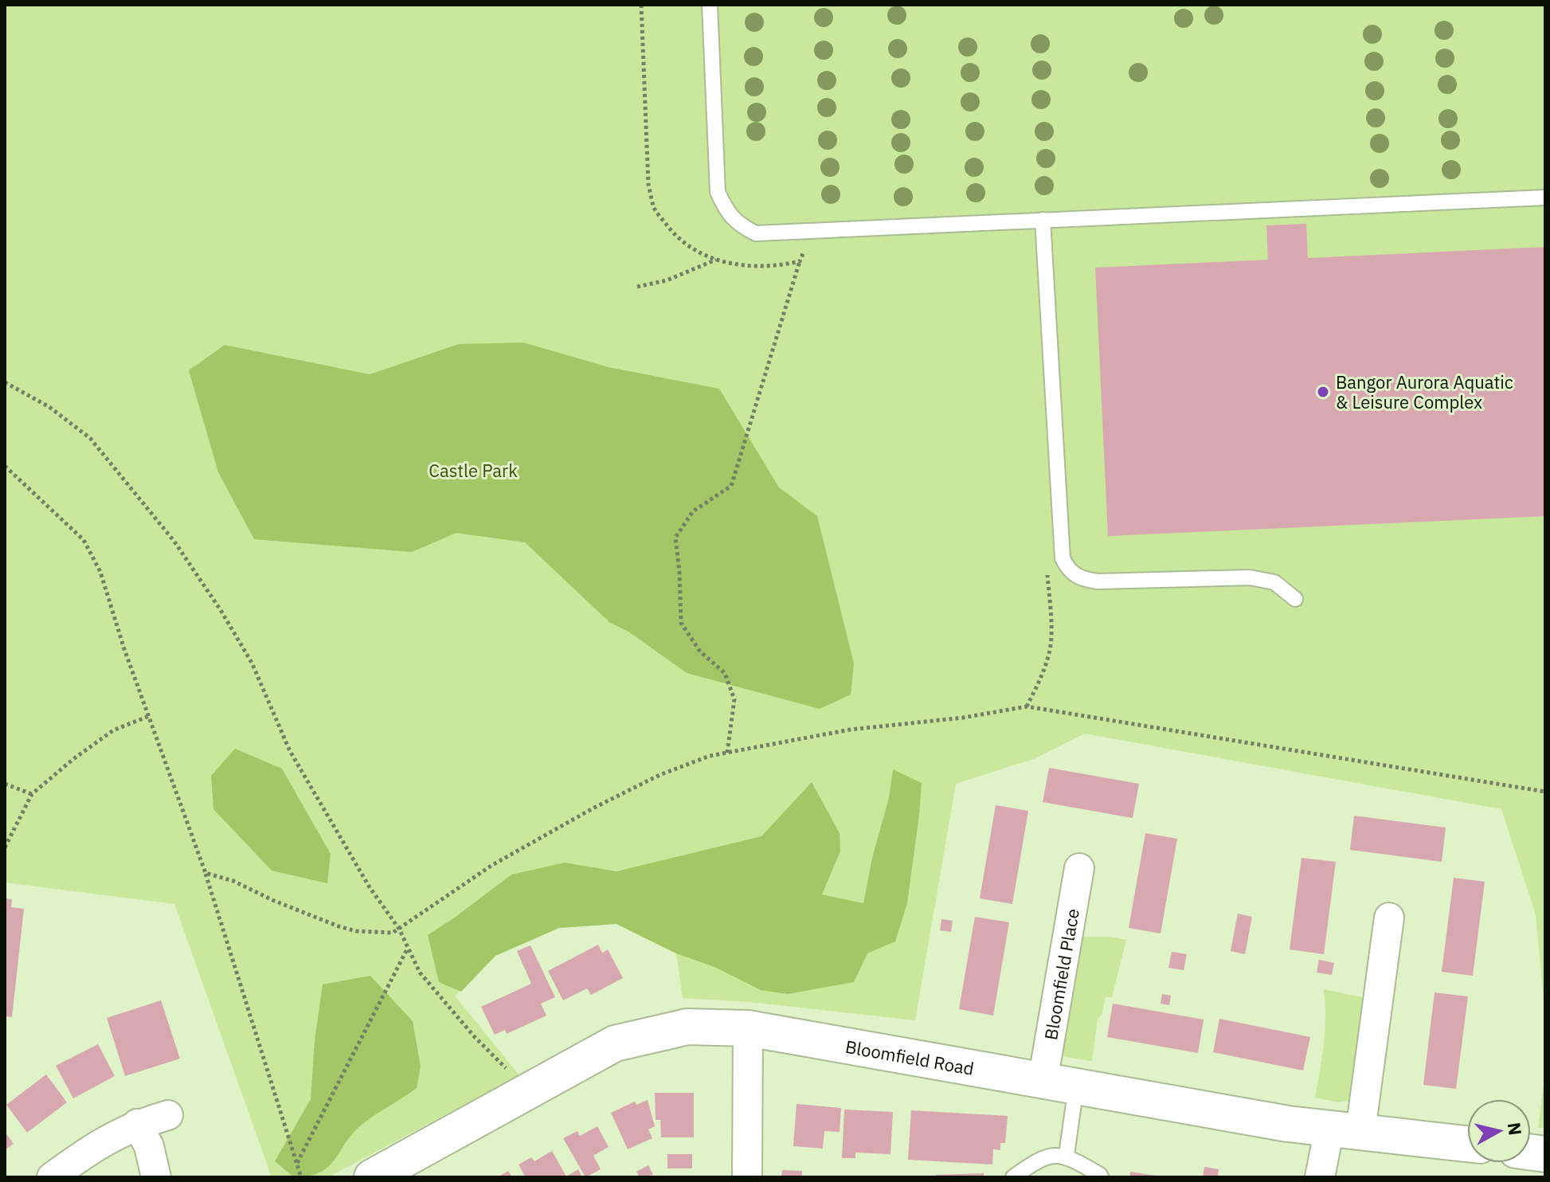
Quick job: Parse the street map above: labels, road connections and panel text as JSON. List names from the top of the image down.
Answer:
{
  "streets": {
    "street": ["Bloomfield Place", "Bloomfield Road"]
  },
  "crossings": [
    ["Bloomfield Place", "Bloomfield Road"]
  ],
  "parks": ["Castle Park"],
  "places": ["Bangor Aurora Aquatic & Leisure Complex"],
  "north": "right"
}
